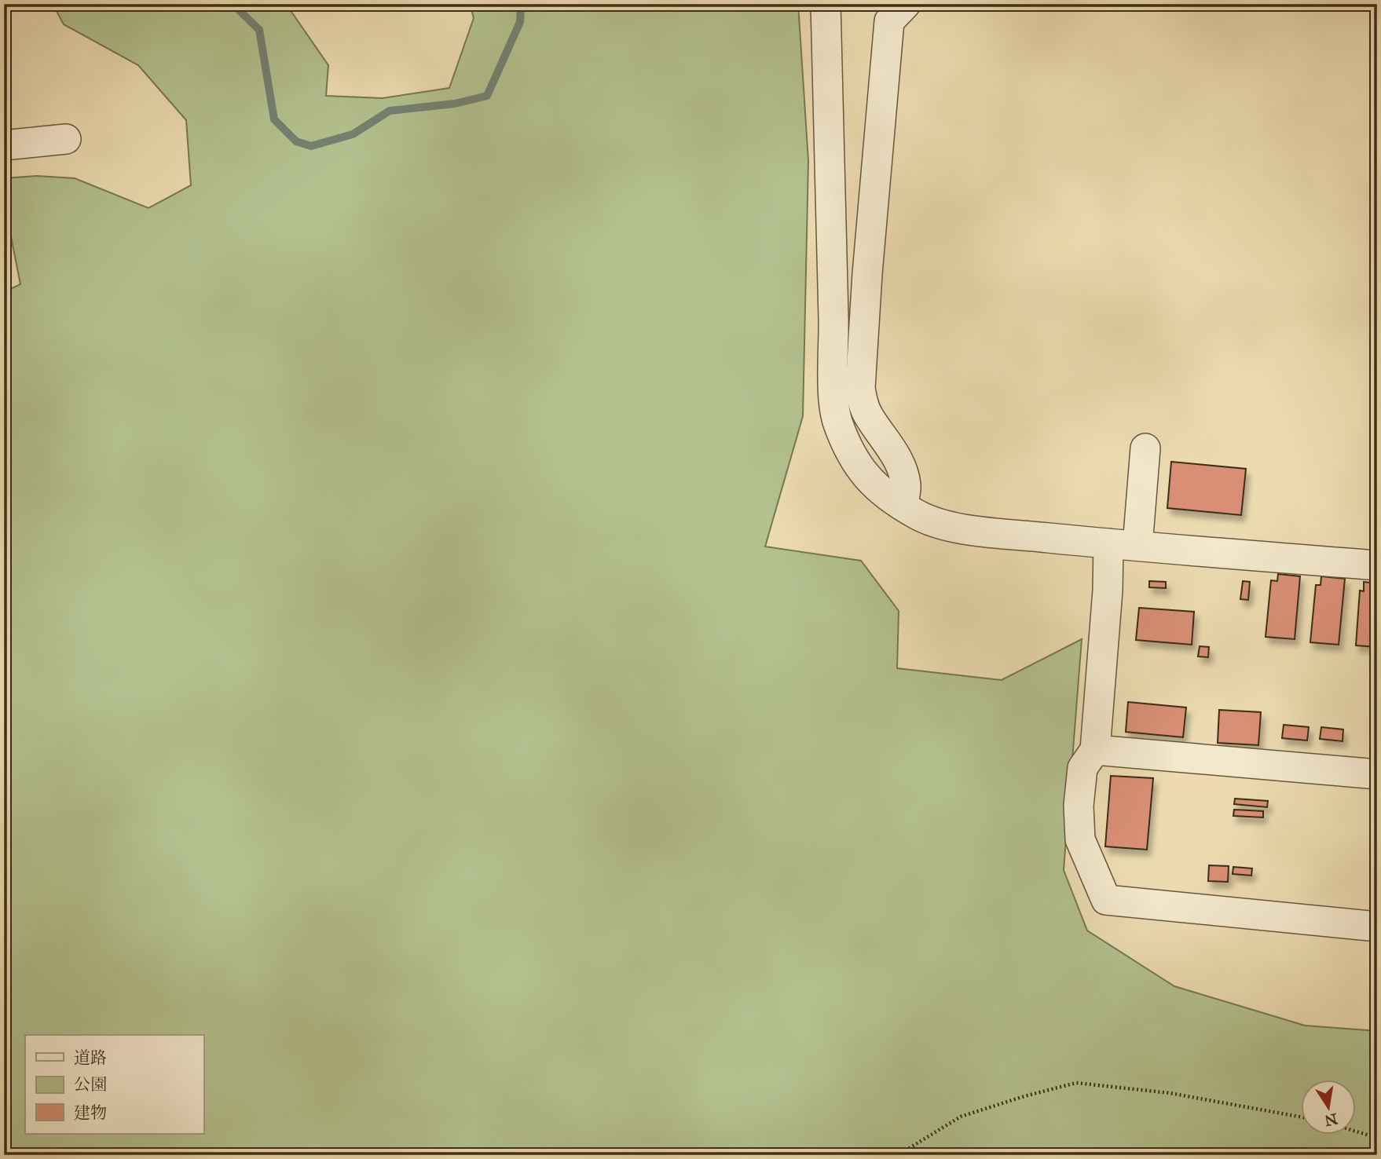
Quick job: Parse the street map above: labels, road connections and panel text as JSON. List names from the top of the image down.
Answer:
{
  "legend": ["道路", "公園", "建物"],
  "north": "bottom"
}
